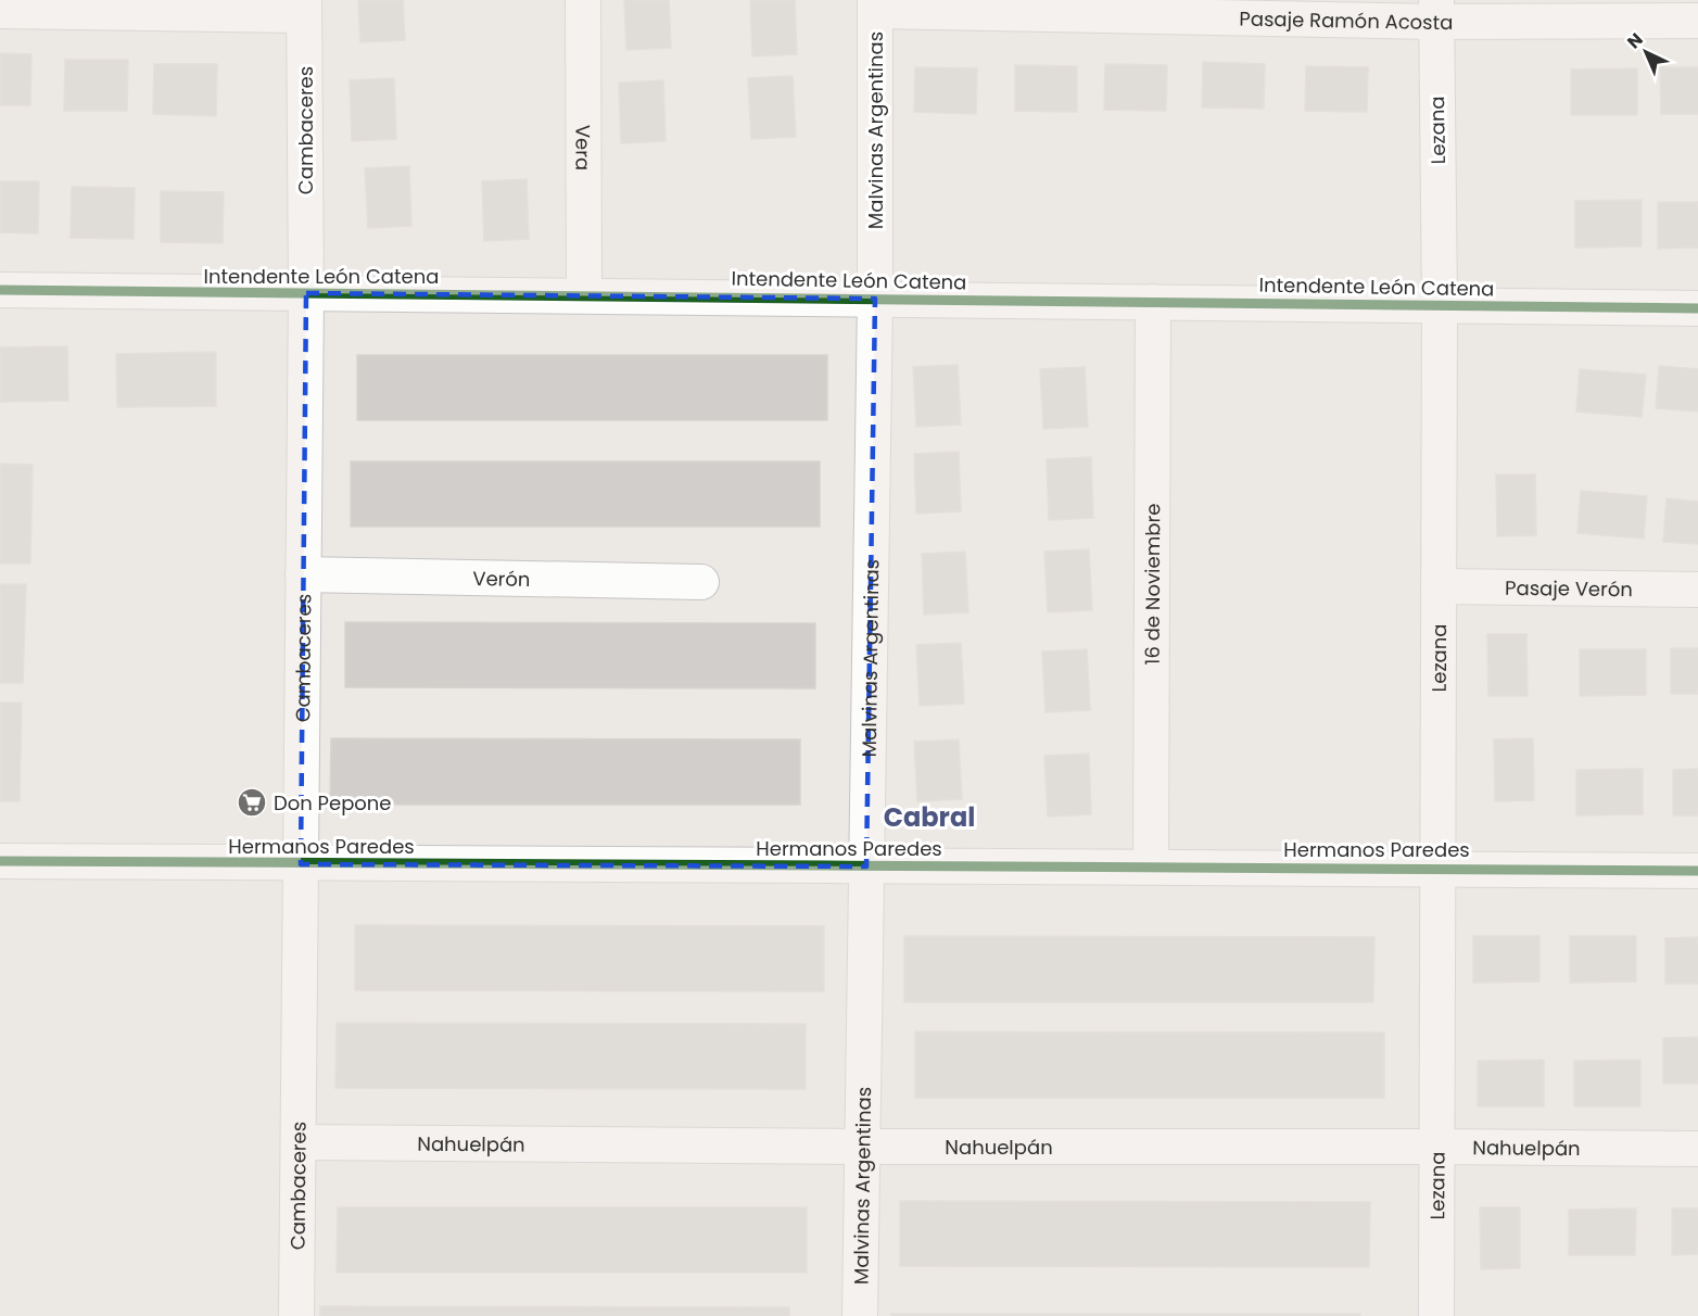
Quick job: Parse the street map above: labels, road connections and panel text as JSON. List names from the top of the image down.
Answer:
{
  "streets": {
    "street": [
      "Pasaje Ramón Acosta",
      "Cambaceres",
      "Malvinas Argentinas",
      "Lezana",
      "Vera",
      "Intendente León Catena",
      "Verón",
      "16 de Noviembre",
      "Pasaje Verón",
      "Hermanos Paredes",
      "Nahuelpán"
    ]
  },
  "crossings": [
    ["Pasaje Ramón Acosta", "Malvinas Argentinas"],
    ["Pasaje Ramón Acosta", "Lezana"],
    ["Cambaceres", "Intendente León Catena"],
    ["Cambaceres", "Verón"],
    ["Cambaceres", "Hermanos Paredes"],
    ["Cambaceres", "Nahuelpán"],
    ["Malvinas Argentinas", "Intendente León Catena"],
    ["Malvinas Argentinas", "Hermanos Paredes"],
    ["Malvinas Argentinas", "Nahuelpán"],
    ["Lezana", "Intendente León Catena"],
    ["Lezana", "Pasaje Verón"],
    ["Lezana", "Hermanos Paredes"],
    ["Lezana", "Nahuelpán"],
    ["Vera", "Intendente León Catena"],
    ["Intendente León Catena", "16 de Noviembre"],
    ["16 de Noviembre", "Hermanos Paredes"]
  ],
  "districts": ["Cabral"],
  "places": {
    "supermarket": ["Don Pepone"]
  },
  "north": "top left"
}
